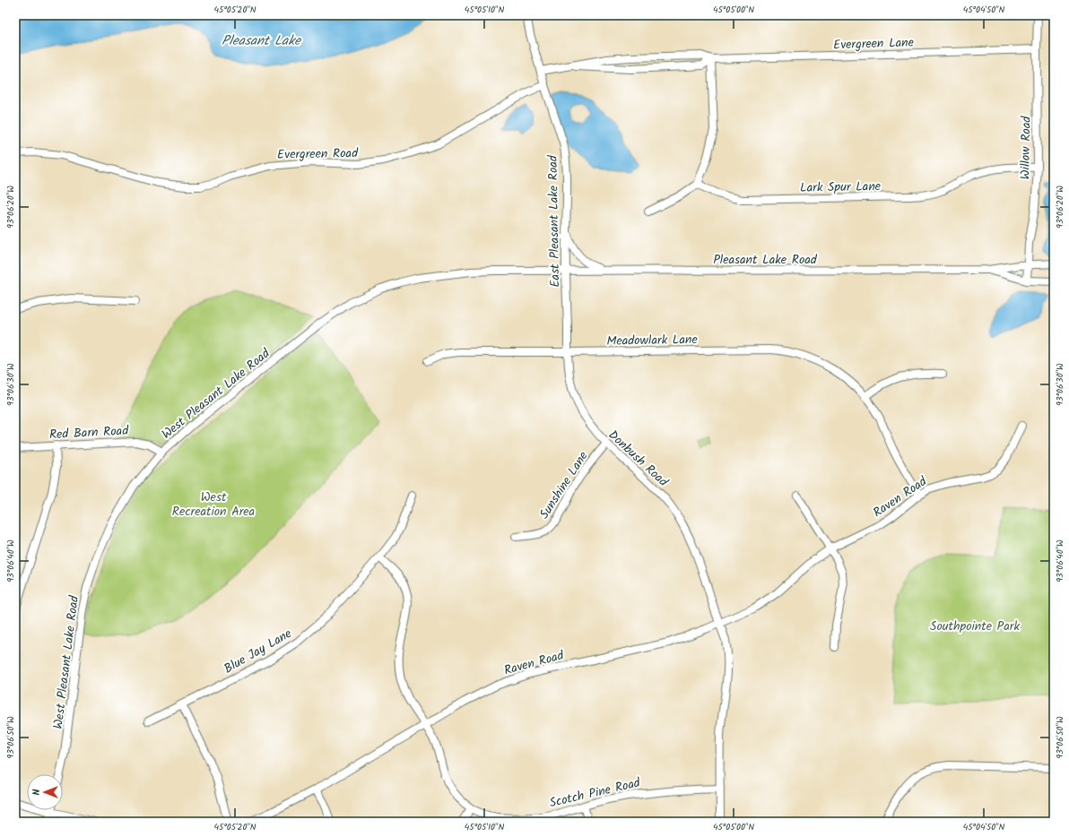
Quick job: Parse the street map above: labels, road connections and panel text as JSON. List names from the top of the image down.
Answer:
{
  "streets": {
    "street": [
      "Evergreen Lane",
      "Willow Road",
      "Evergreen Road",
      "Lark Spur Lane",
      "East Pleasant Lake Road",
      "Pleasant Lake Road",
      "Meadowlark Lane",
      "West Pleasant Lake Road",
      "Red Barn Road",
      "Donbush Road",
      "Sunshine Lane",
      "Raven Road",
      "Blue Jay Lane",
      "Scotch Pine Road"
    ]
  },
  "crossings": [
    ["Evergreen Lane", "Willow Road"],
    ["Evergreen Lane", "East Pleasant Lake Road"],
    ["Willow Road", "Lark Spur Lane"],
    ["Willow Road", "Pleasant Lake Road"],
    ["Evergreen Road", "East Pleasant Lake Road"],
    ["East Pleasant Lake Road", "Pleasant Lake Road"],
    ["East Pleasant Lake Road", "Donbush Road"],
    ["Pleasant Lake Road", "West Pleasant Lake Road"],
    ["Meadowlark Lane", "Donbush Road"],
    ["Meadowlark Lane", "Raven Road"],
    ["West Pleasant Lake Road", "Red Barn Road"],
    ["Donbush Road", "Sunshine Lane"],
    ["Donbush Road", "Raven Road"],
    ["Raven Road", "Scotch Pine Road"]
  ],
  "water": ["Pleasant Lake"],
  "parks": ["West Recreation Area", "Southpointe Park"],
  "north": "left",
  "coordinates": [
    "45°05'20\"N",
    "45°05'10\"N",
    "45°05'00\"N",
    "45°04'50\"N",
    "93°06'20\"W",
    "93°06'30\"W",
    "93°06'40\"W",
    "93°06'50\"W"
  ]
}
